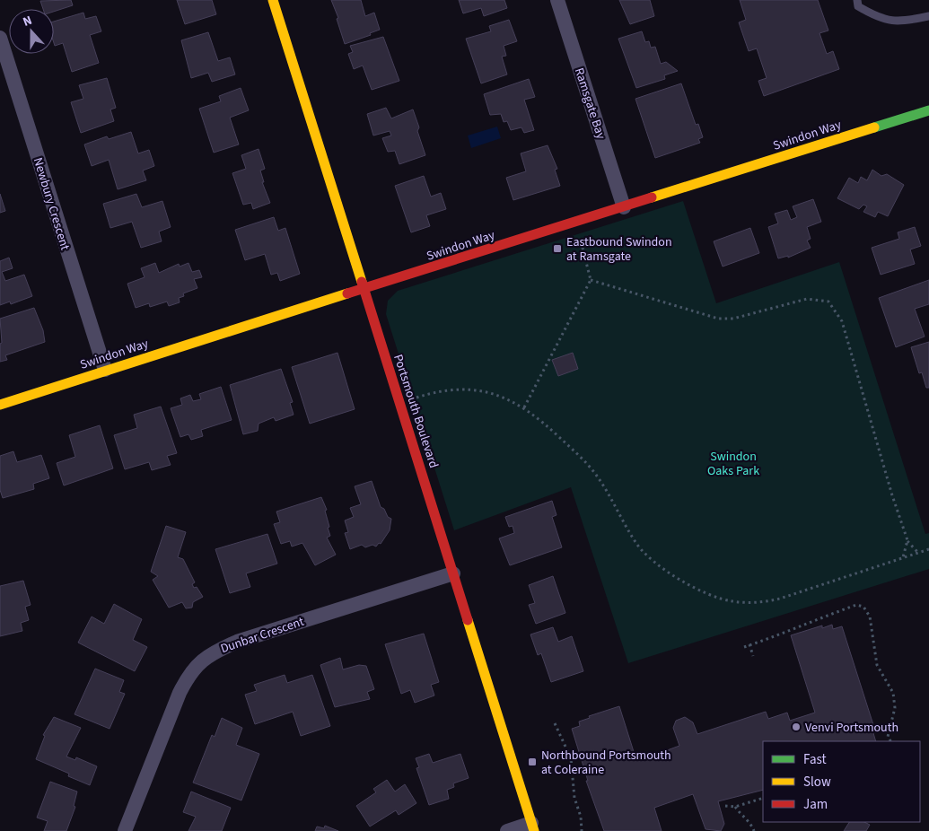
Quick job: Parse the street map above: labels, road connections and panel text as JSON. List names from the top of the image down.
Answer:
{
  "streets": {
    "street": [
      "Ramsgate Bay",
      "Swindon Way",
      "Newbury Crescent",
      "Portsmouth Boulevard",
      "Dunbar Crescent"
    ]
  },
  "crossings": [
    ["Ramsgate Bay", "Swindon Way"],
    ["Swindon Way", "Newbury Crescent"],
    ["Swindon Way", "Portsmouth Boulevard"],
    ["Portsmouth Boulevard", "Dunbar Crescent"]
  ],
  "parks": ["Swindon Oaks Park"],
  "places": {
    "transit": ["Eastbound Swindon at Ramsgate", "Northbound Portsmouth at Coleraine"],
    "other": ["Venvi Portsmouth"]
  },
  "legend": ["Fast", "Slow", "Jam"],
  "north": "top"
}
